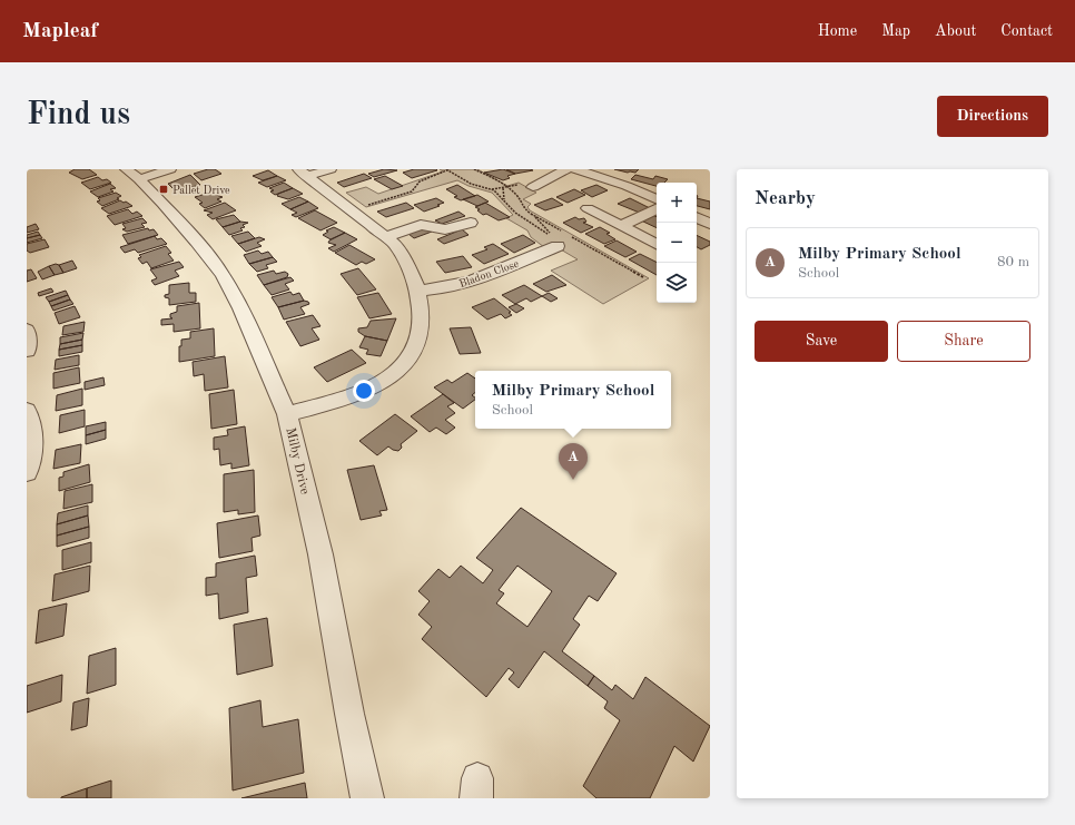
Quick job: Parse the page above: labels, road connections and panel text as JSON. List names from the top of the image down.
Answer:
{
  "streets": {
    "street": ["Bladon Close", "Milby Drive"]
  },
  "places": {
    "transit": ["Pallet Drive"]
  },
  "page": {
    "header": "Mapleaf",
    "nav": [
      "Home",
      "Map",
      "About",
      "Contact"
    ],
    "buttons": [
      "Directions",
      ["Save", "Share"]
    ],
    "title": "Find us",
    "heading": "Nearby",
    "map_buttons": ["+", "−"],
    "list": [
      {
        "mark": "A",
        "name": "Milby Primary School",
        "note": "School",
        "value": "80 m"
      }
    ],
    "popup": ["Milby Primary School", "School"],
    "pins": "A"
  }
}
